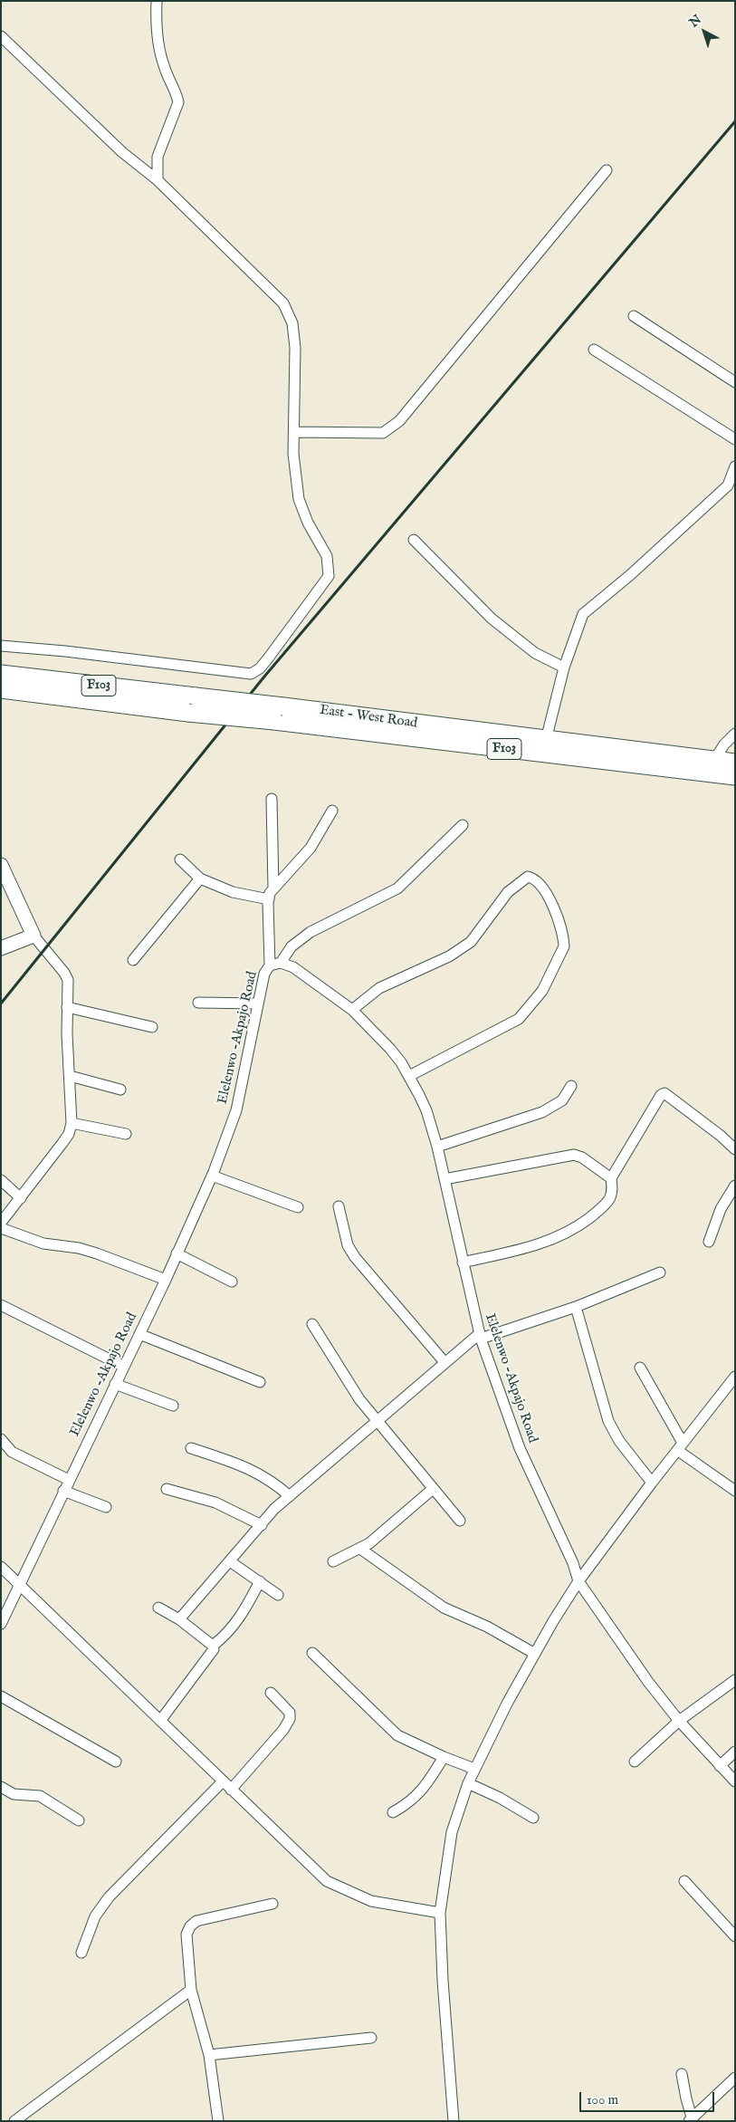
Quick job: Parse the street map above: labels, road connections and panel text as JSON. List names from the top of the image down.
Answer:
{
  "streets": {
    "main road": ["F103", "East - West Road"],
    "street": ["Elelenwo -Akpajo Road"]
  },
  "scale_bar": "100 m",
  "north": "top left"
}
